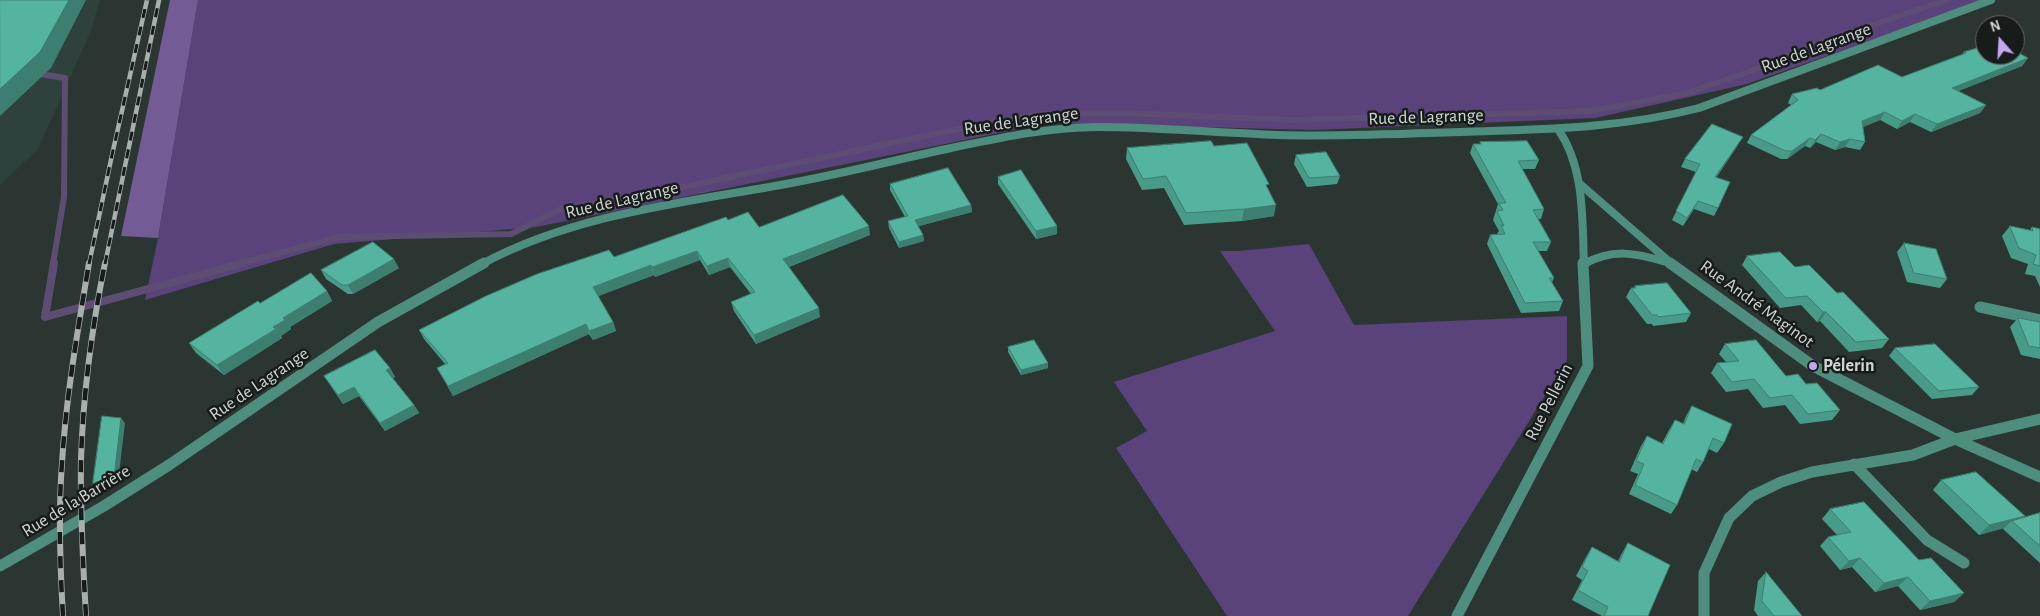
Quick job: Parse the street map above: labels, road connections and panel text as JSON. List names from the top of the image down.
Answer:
{
  "streets": {
    "street": [
      "Rue de Lagrange",
      "Rue André Maginot",
      "Rue Pellerin",
      "Rue de la Barrière"
    ]
  },
  "crossings": [
    ["Rue de Lagrange", "Rue Pellerin"],
    ["Rue de Lagrange", "Rue de la Barrière"],
    ["Rue André Maginot", "Rue Pellerin"]
  ],
  "places": ["Pélerin"],
  "north": "top"
}
